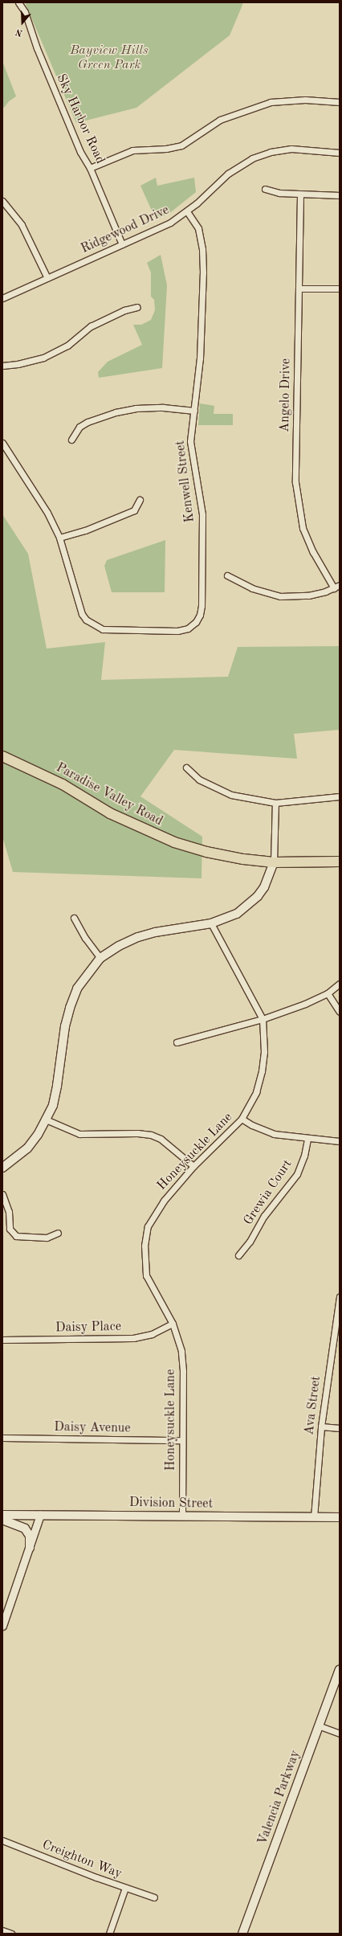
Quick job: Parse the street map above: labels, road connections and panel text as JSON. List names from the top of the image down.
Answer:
{
  "streets": {
    "main road": ["Paradise Valley Road", "Division Street", "Valencia Parkway"],
    "street": [
      "Sky Harbor Road",
      "Ridgewood Drive",
      "Angelo Drive",
      "Kenwell Street",
      "Honeysuckle Lane",
      "Grewia Court",
      "Daisy Place",
      "Ava Street",
      "Daisy Avenue",
      "Creighton Way"
    ]
  },
  "crossings": [
    ["Sky Harbor Road", "Ridgewood Drive"],
    ["Ridgewood Drive", "Kenwell Street"],
    ["Honeysuckle Lane", "Daisy Place"],
    ["Honeysuckle Lane", "Daisy Avenue"],
    ["Honeysuckle Lane", "Division Street"],
    ["Ava Street", "Division Street"]
  ],
  "parks": ["Bayview Hills Green Park"],
  "north": "bottom"
}
